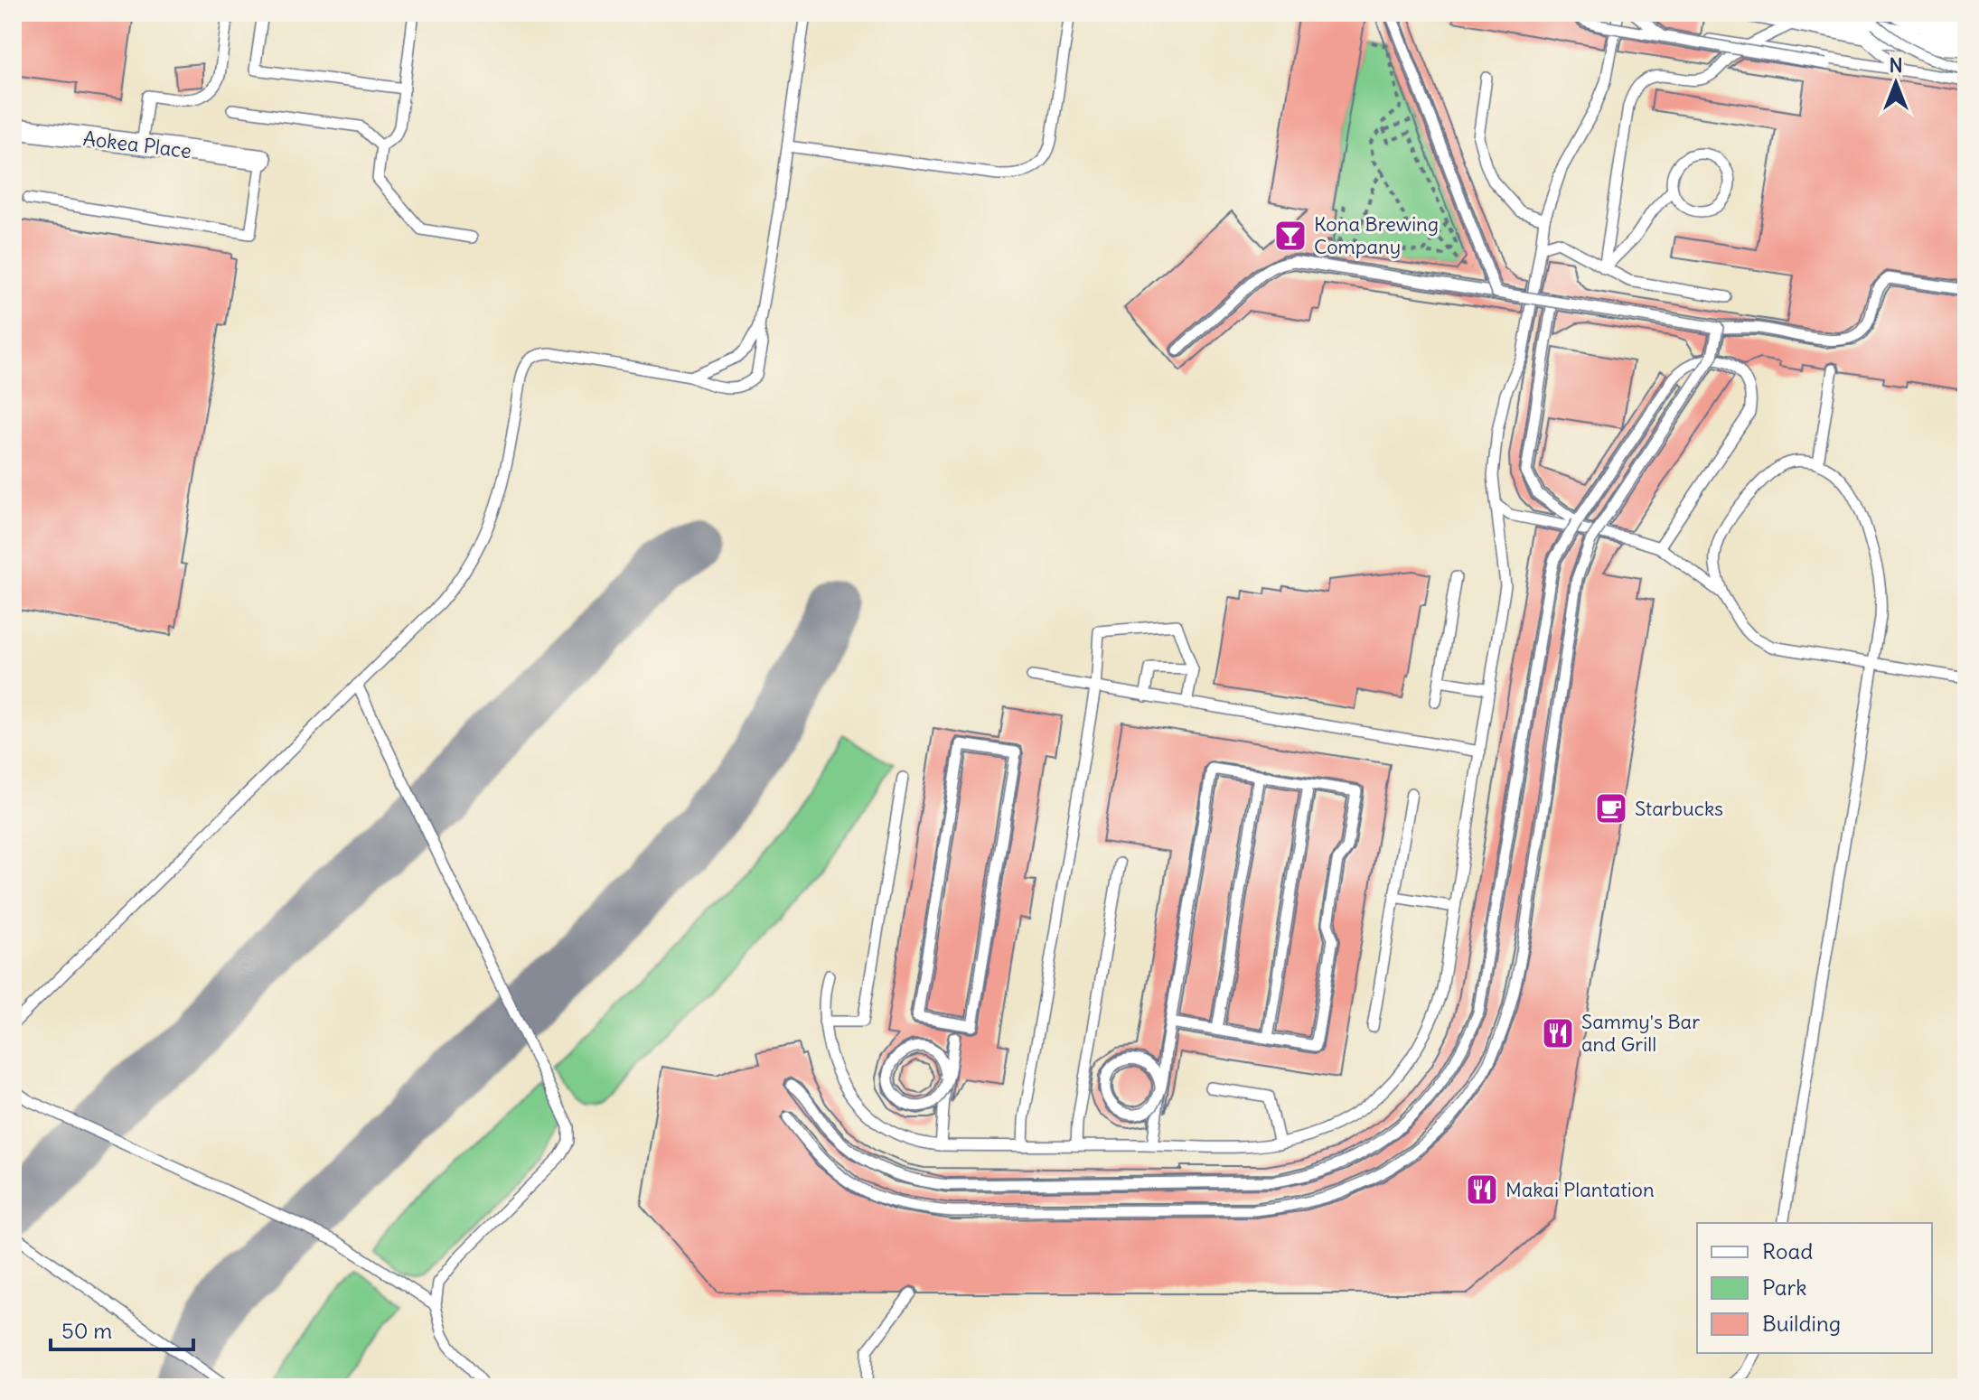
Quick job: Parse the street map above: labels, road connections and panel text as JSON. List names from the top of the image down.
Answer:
{
  "streets": {
    "street": ["Aokea Place"]
  },
  "places": {
    "bar": ["Kona Brewing Company"],
    "cafe": ["Starbucks"],
    "restaurant": ["Sammy's Bar and Grill", "Makai Plantation"]
  },
  "legend": ["Road", "Park", "Building"],
  "scale_bar": "50 m",
  "north": "top"
}
